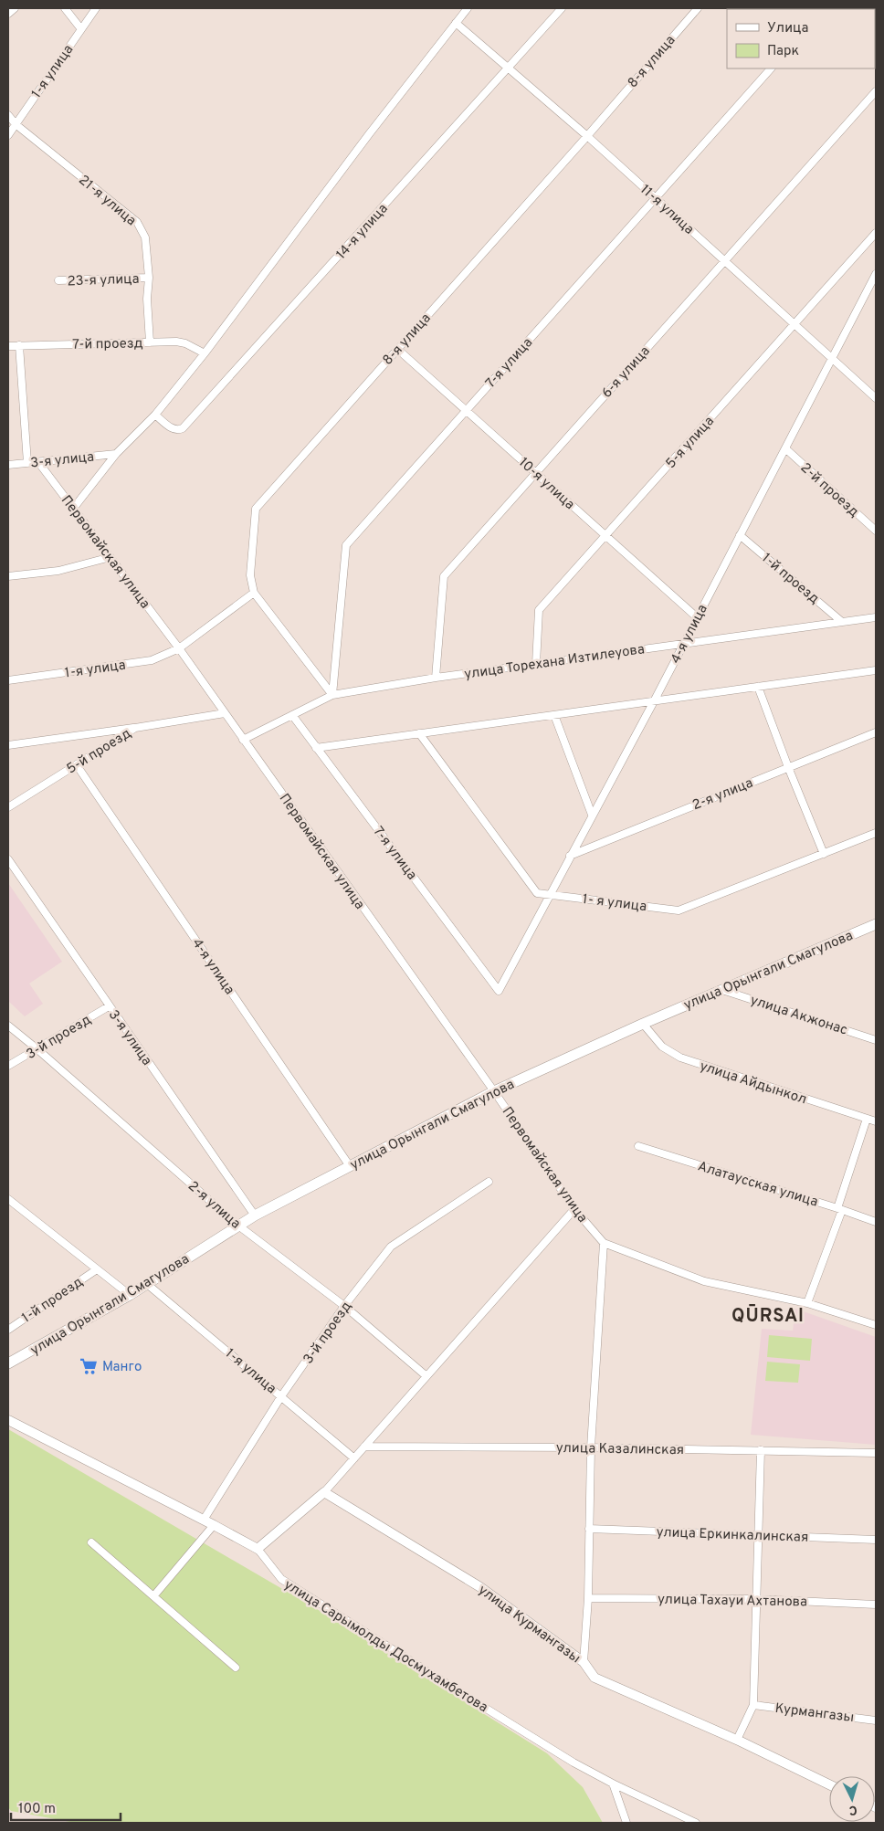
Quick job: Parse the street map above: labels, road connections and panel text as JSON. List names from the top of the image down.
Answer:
{
  "streets": {
    "main road": ["улица Орынгали Смагулова"],
    "street": [
      "8-я улица",
      "1-я улица",
      "21-я улица",
      "11-я улица",
      "14-я улица",
      "23-я улица",
      "7-й проезд",
      "7-я улица",
      "6-я улица",
      "5-я улица",
      "3-я улица",
      "10-я улица",
      "2-й проезд",
      "Первомайская улица",
      "1-й проезд",
      "4-я улица",
      "улица Торехана Изтилеуова",
      "5-й проезд",
      "2-я улица",
      "1- я улица",
      "улица Акжонас",
      "3-й проезд",
      "улица Айдынкол",
      "Алатаусская улица",
      "улица Казалинская",
      "улица Еркинкалинская",
      "улица Тахауи Ахтанова",
      "улица Курмангазы",
      "улица Сарымолды Досмухамбетова",
      "Курмангазы"
    ]
  },
  "crossings": [
    ["8-я улица", "1-я улица"],
    ["8-я улица", "11-я улица"],
    ["8-я улица", "7-я улица"],
    ["8-я улица", "10-я улица"],
    ["8-я улица", "улица Торехана Изтилеуова"],
    ["1-я улица", "21-я улица"],
    ["1-я улица", "Первомайская улица"],
    ["1-я улица", "улица Орынгали Смагулова"],
    ["1-я улица", "3-й проезд"],
    ["21-я улица", "23-я улица"],
    ["21-я улица", "7-й проезд"],
    ["11-я улица", "14-я улица"],
    ["11-я улица", "7-я улица"],
    ["11-я улица", "6-я улица"],
    ["11-я улица", "5-я улица"],
    ["11-я улица", "4-я улица"],
    ["7-я улица", "10-я улица"],
    ["7-я улица", "4-я улица"],
    ["7-я улица", "улица Торехана Изтилеуова"],
    ["6-я улица", "10-я улица"],
    ["6-я улица", "улица Торехана Изтилеуова"],
    ["5-я улица", "10-я улица"],
    ["5-я улица", "улица Торехана Изтилеуова"],
    ["3-я улица", "Первомайская улица"],
    ["3-я улица", "улица Орынгали Смагулова"],
    ["3-я улица", "3-й проезд"],
    ["10-я улица", "4-я улица"],
    ["2-й проезд", "4-я улица"],
    ["Первомайская улица", "улица Торехана Изтилеуова"],
    ["Первомайская улица", "5-й проезд"],
    ["Первомайская улица", "улица Орынгали Смагулова"],
    ["1-й проезд", "4-я улица"],
    ["1-й проезд", "улица Торехана Изтилеуова"],
    ["4-я улица", "улица Торехана Изтилеуова"],
    ["4-я улица", "5-й проезд"],
    ["4-я улица", "2-я улица"],
    ["4-я улица", "1- я улица"],
    ["4-я улица", "улица Орынгали Смагулова"],
    ["2-я улица", "улица Орынгали Смагулова"],
    ["2-я улица", "3-й проезд"],
    ["улица Орынгали Смагулова", "улица Акжонас"],
    ["улица Орынгали Смагулова", "улица Айдынкол"],
    ["3-й проезд", "улица Сарымолды Досмухамбетова"]
  ],
  "districts": ["QŪRSAI"],
  "places": {
    "supermarket": ["Манго"]
  },
  "legend": ["Улица", "Парк"],
  "scale_bar": "100 m",
  "north": "bottom"
}
